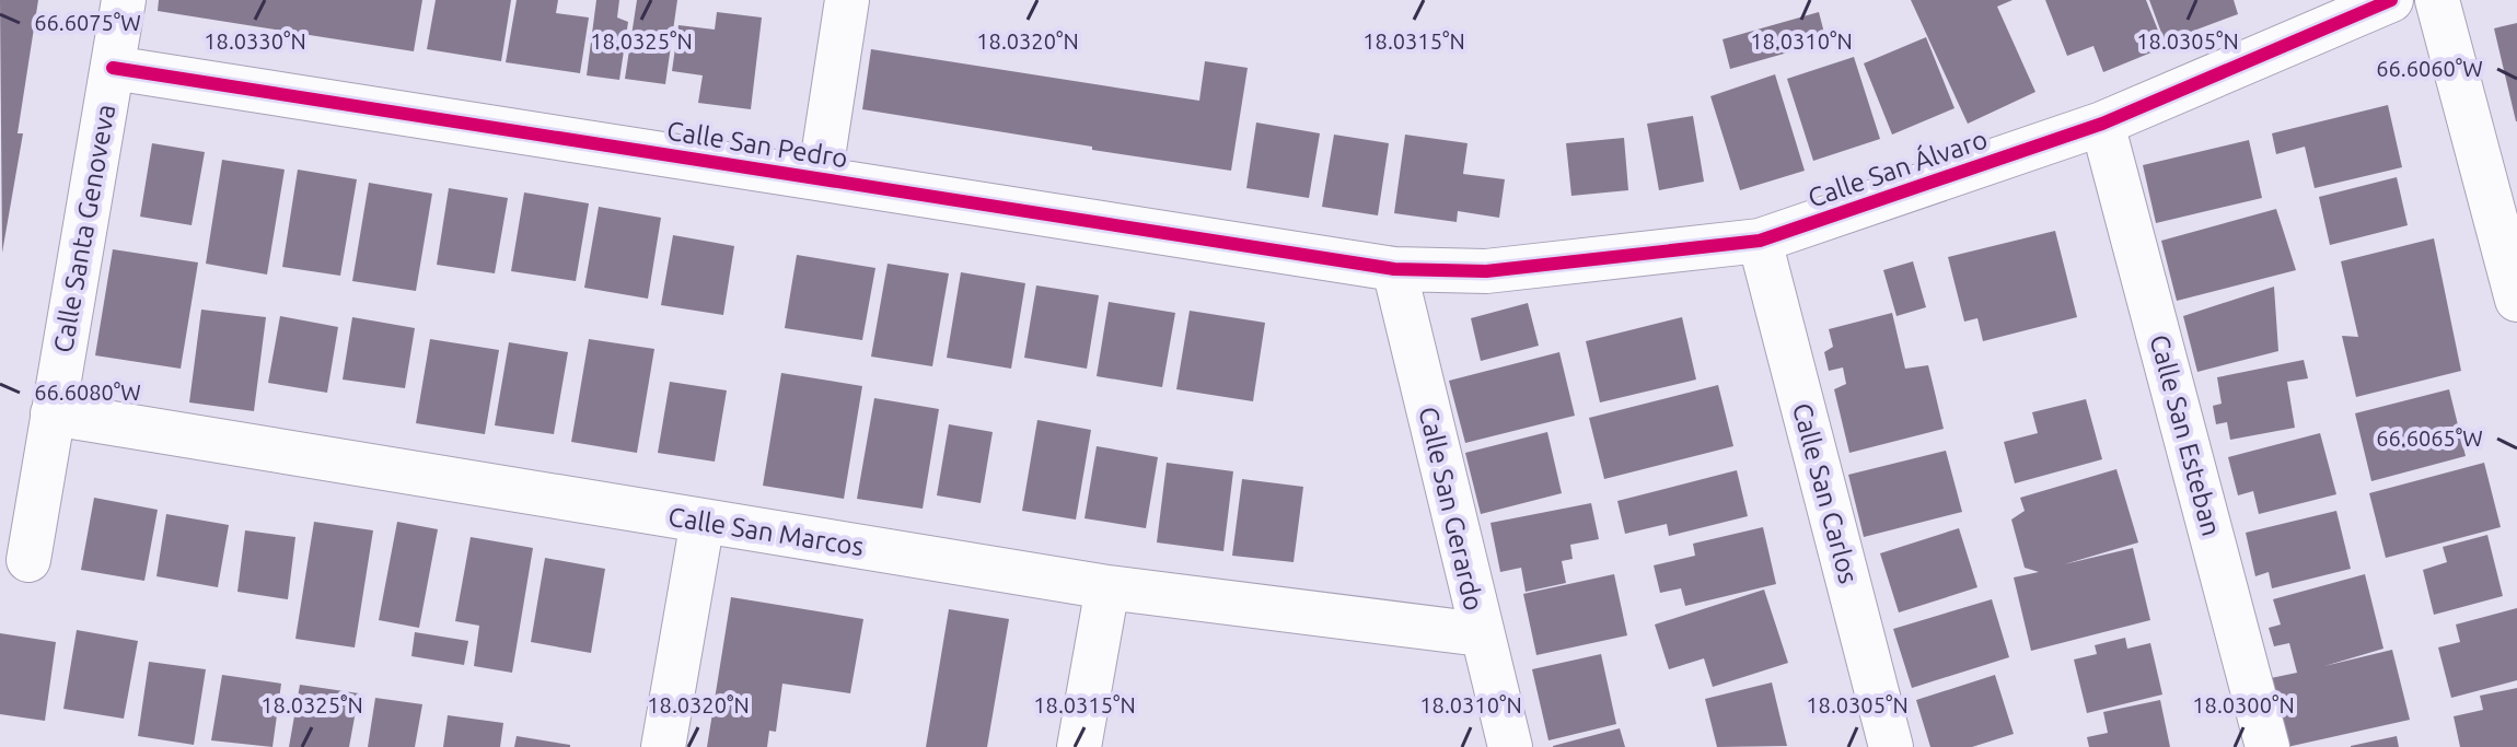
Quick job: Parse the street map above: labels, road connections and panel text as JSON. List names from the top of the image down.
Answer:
{
  "streets": {
    "street": [
      "Calle San Pedro",
      "Calle San Álvaro",
      "Calle Santa Genoveva",
      "Calle San Esteban",
      "Calle San Carlos",
      "Calle San Gerardo",
      "Calle San Marcos"
    ]
  },
  "crossings": [
    ["Calle San Pedro", "Calle San Álvaro"],
    ["Calle San Pedro", "Calle Santa Genoveva"],
    ["Calle San Pedro", "Calle San Gerardo"],
    ["Calle San Álvaro", "Calle San Esteban"],
    ["Calle San Álvaro", "Calle San Carlos"],
    ["Calle San Álvaro", "Calle San Gerardo"],
    ["Calle Santa Genoveva", "Calle San Marcos"],
    ["Calle San Gerardo", "Calle San Marcos"]
  ],
  "coordinates": [
    "66.6075°W",
    "18.0330°N",
    "18.0325°N",
    "18.0320°N",
    "18.0315°N",
    "18.0310°N",
    "18.0305°N",
    "66.6060°W",
    "66.6080°W",
    "66.6065°W",
    "18.0300°N"
  ]
}
